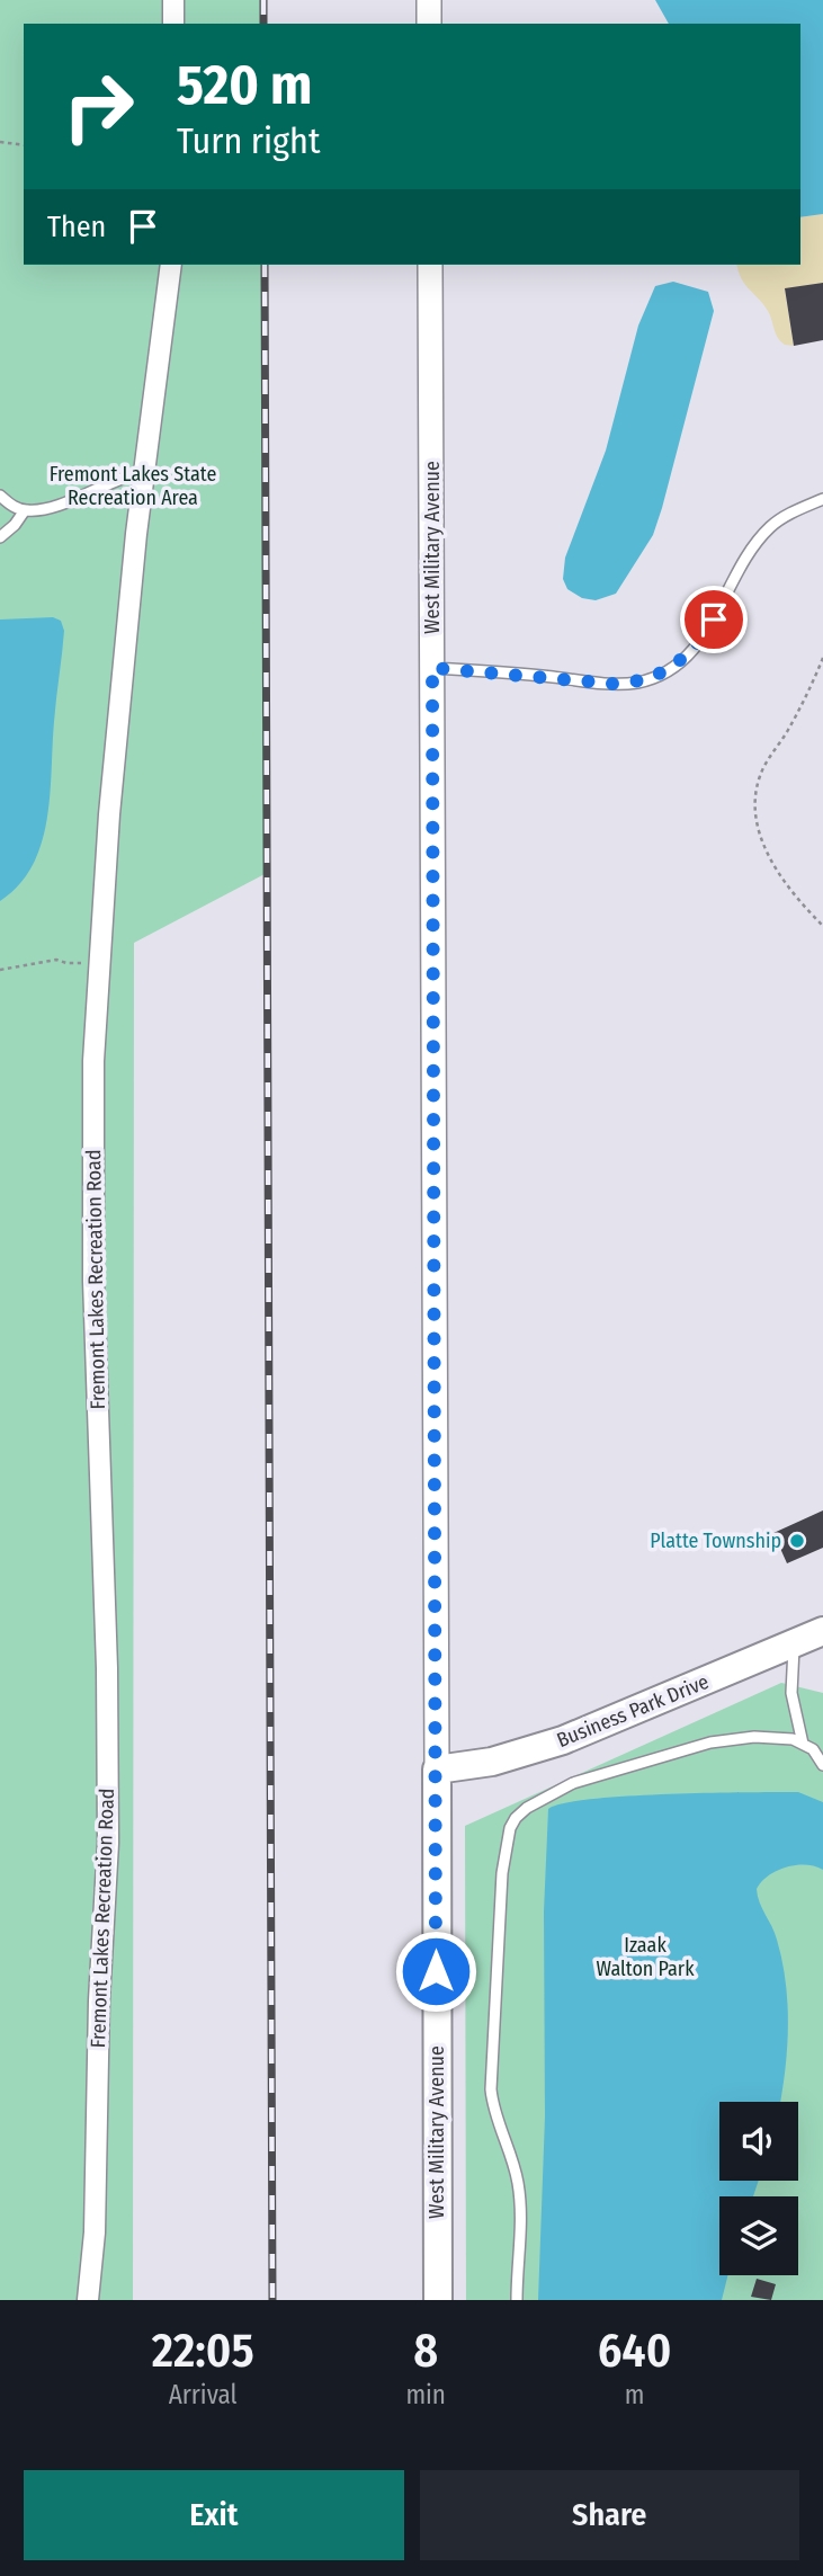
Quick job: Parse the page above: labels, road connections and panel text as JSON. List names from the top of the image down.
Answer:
{
  "streets": {
    "main road": ["West Military Avenue", "Business Park Drive"],
    "street": ["Fremont Lakes Recreation Road"]
  },
  "crossings": [
    ["West Military Avenue", "Business Park Drive"]
  ],
  "parks": ["Fremont Lakes State Recreation Area", "Izaak Walton Park"],
  "places": ["Platte Township"],
  "page": {
    "turn": ["520 m", "Turn right"],
    "then": "Then",
    "eta": [
      "22:05",
      "Arrival",
      "8",
      "min",
      "640",
      "m"
    ],
    "buttons": ["Exit", "Share"]
  }
}
